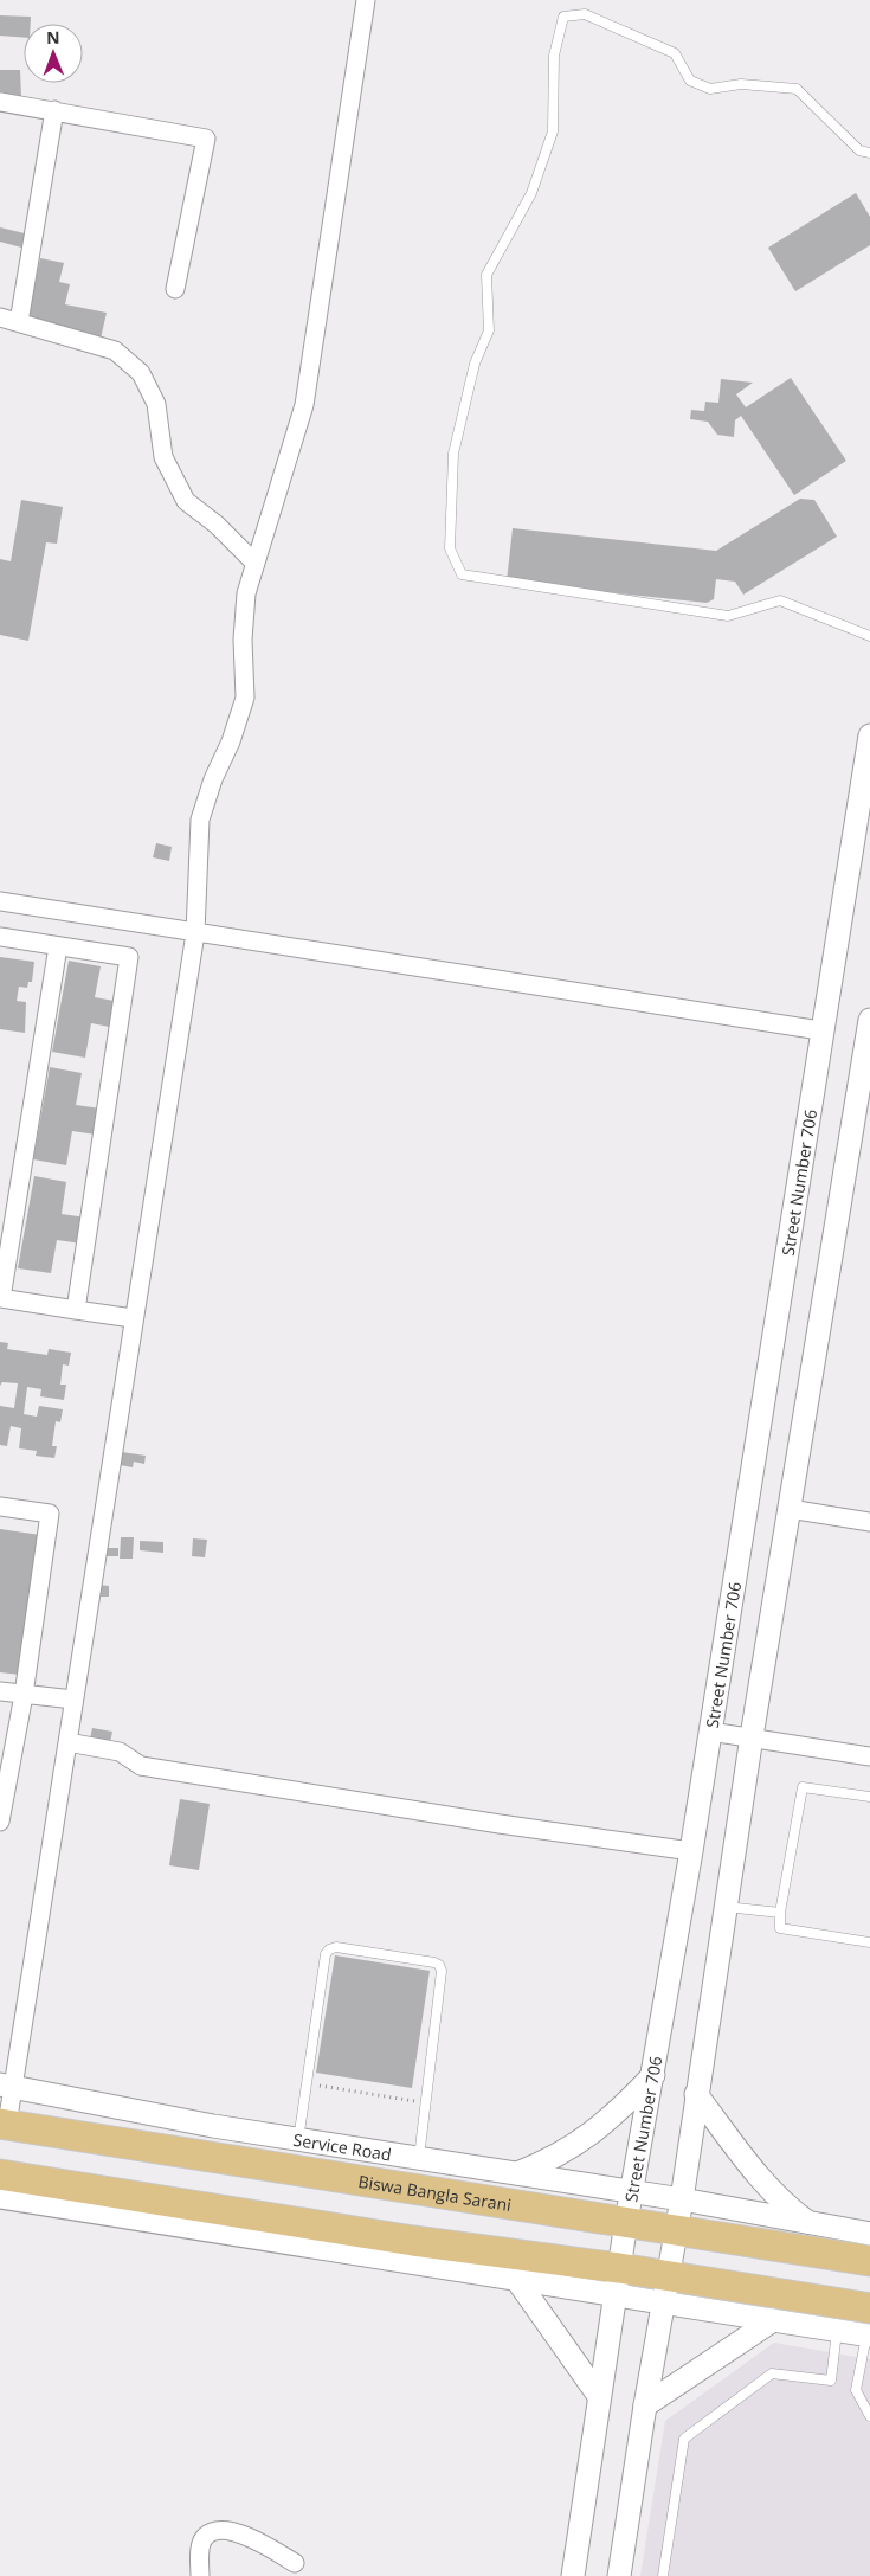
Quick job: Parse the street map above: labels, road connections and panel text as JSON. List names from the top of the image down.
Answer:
{
  "streets": {
    "main road": ["Biswa Bangla Sarani"],
    "street": ["Street Number 706", "Service Road"]
  },
  "crossings": [
    ["Street Number 706", "Service Road"],
    ["Street Number 706", "Biswa Bangla Sarani"]
  ],
  "north": "top"
}
